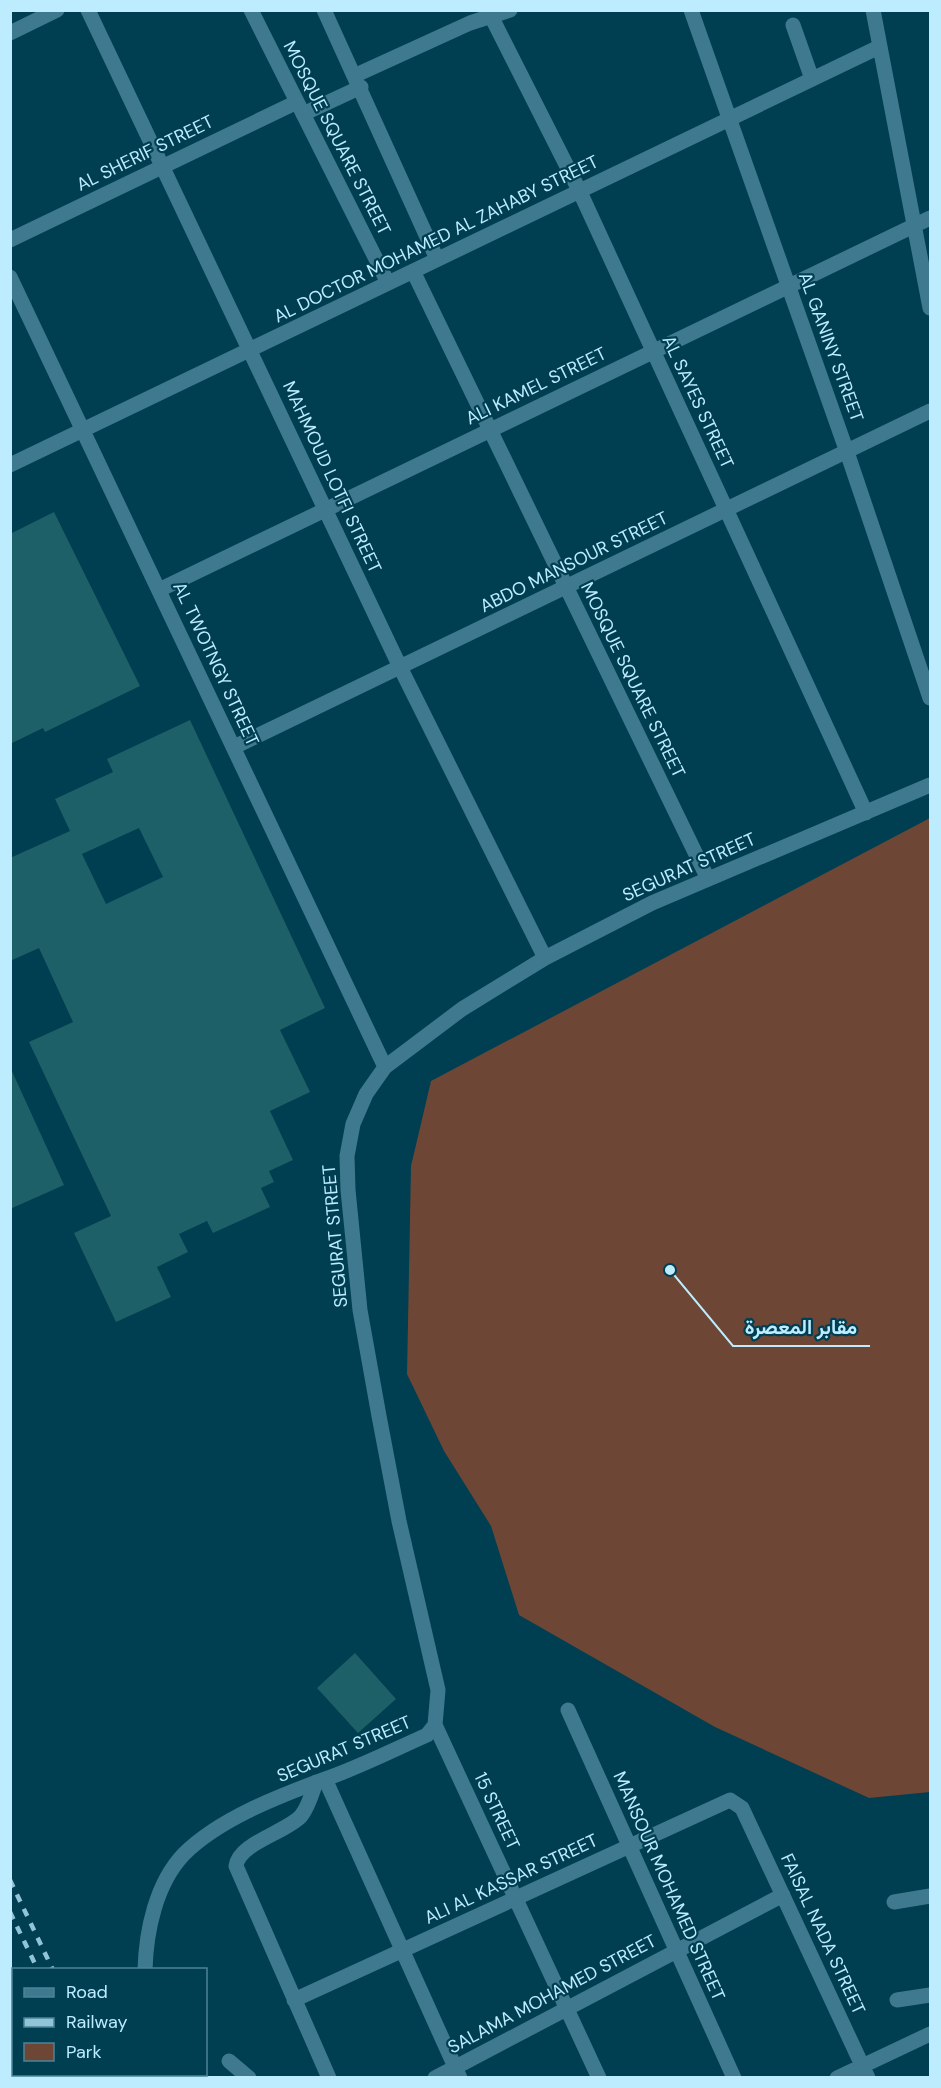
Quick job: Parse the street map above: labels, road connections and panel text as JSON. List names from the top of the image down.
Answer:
{
  "streets": {
    "street": [
      "MOSQUE SQUARE STREET",
      "AL SHERIF STREET",
      "AL DOCTOR MOHAMED AL ZAHABY STREET",
      "AL GANINY STREET",
      "ALI KAMEL STREET",
      "AL SAYES STREET",
      "MAHMOUD LOTFI STREET",
      "ABDO MANSOUR STREET",
      "AL TWOTNGY STREET",
      "SEGURAT STREET",
      "15 STREET",
      "ALI AL KASSAR STREET",
      "MANSOUR MOHAMED STREET",
      "FAISAL NADA STREET",
      "SALAMA MOHAMED STREET"
    ]
  },
  "crossings": [
    ["MOSQUE SQUARE STREET", "AL SHERIF STREET"],
    ["MOSQUE SQUARE STREET", "AL DOCTOR MOHAMED AL ZAHABY STREET"],
    ["MOSQUE SQUARE STREET", "ALI KAMEL STREET"],
    ["MOSQUE SQUARE STREET", "ABDO MANSOUR STREET"],
    ["MOSQUE SQUARE STREET", "SEGURAT STREET"],
    ["AL SHERIF STREET", "MAHMOUD LOTFI STREET"],
    ["AL DOCTOR MOHAMED AL ZAHABY STREET", "AL GANINY STREET"],
    ["AL DOCTOR MOHAMED AL ZAHABY STREET", "AL SAYES STREET"],
    ["AL DOCTOR MOHAMED AL ZAHABY STREET", "MAHMOUD LOTFI STREET"],
    ["AL DOCTOR MOHAMED AL ZAHABY STREET", "AL TWOTNGY STREET"],
    ["AL GANINY STREET", "ALI KAMEL STREET"],
    ["AL GANINY STREET", "ABDO MANSOUR STREET"],
    ["ALI KAMEL STREET", "AL SAYES STREET"],
    ["ALI KAMEL STREET", "MAHMOUD LOTFI STREET"],
    ["ALI KAMEL STREET", "AL TWOTNGY STREET"],
    ["AL SAYES STREET", "ABDO MANSOUR STREET"],
    ["AL SAYES STREET", "SEGURAT STREET"],
    ["MAHMOUD LOTFI STREET", "ABDO MANSOUR STREET"],
    ["MAHMOUD LOTFI STREET", "SEGURAT STREET"],
    ["ABDO MANSOUR STREET", "AL TWOTNGY STREET"],
    ["AL TWOTNGY STREET", "SEGURAT STREET"],
    ["SEGURAT STREET", "15 STREET"],
    ["15 STREET", "ALI AL KASSAR STREET"],
    ["15 STREET", "SALAMA MOHAMED STREET"],
    ["ALI AL KASSAR STREET", "MANSOUR MOHAMED STREET"],
    ["ALI AL KASSAR STREET", "FAISAL NADA STREET"],
    ["MANSOUR MOHAMED STREET", "SALAMA MOHAMED STREET"],
    ["FAISAL NADA STREET", "SALAMA MOHAMED STREET"]
  ],
  "places": ["مقابر المعصرة"],
  "legend": ["Road", "Railway", "Park"]
}
